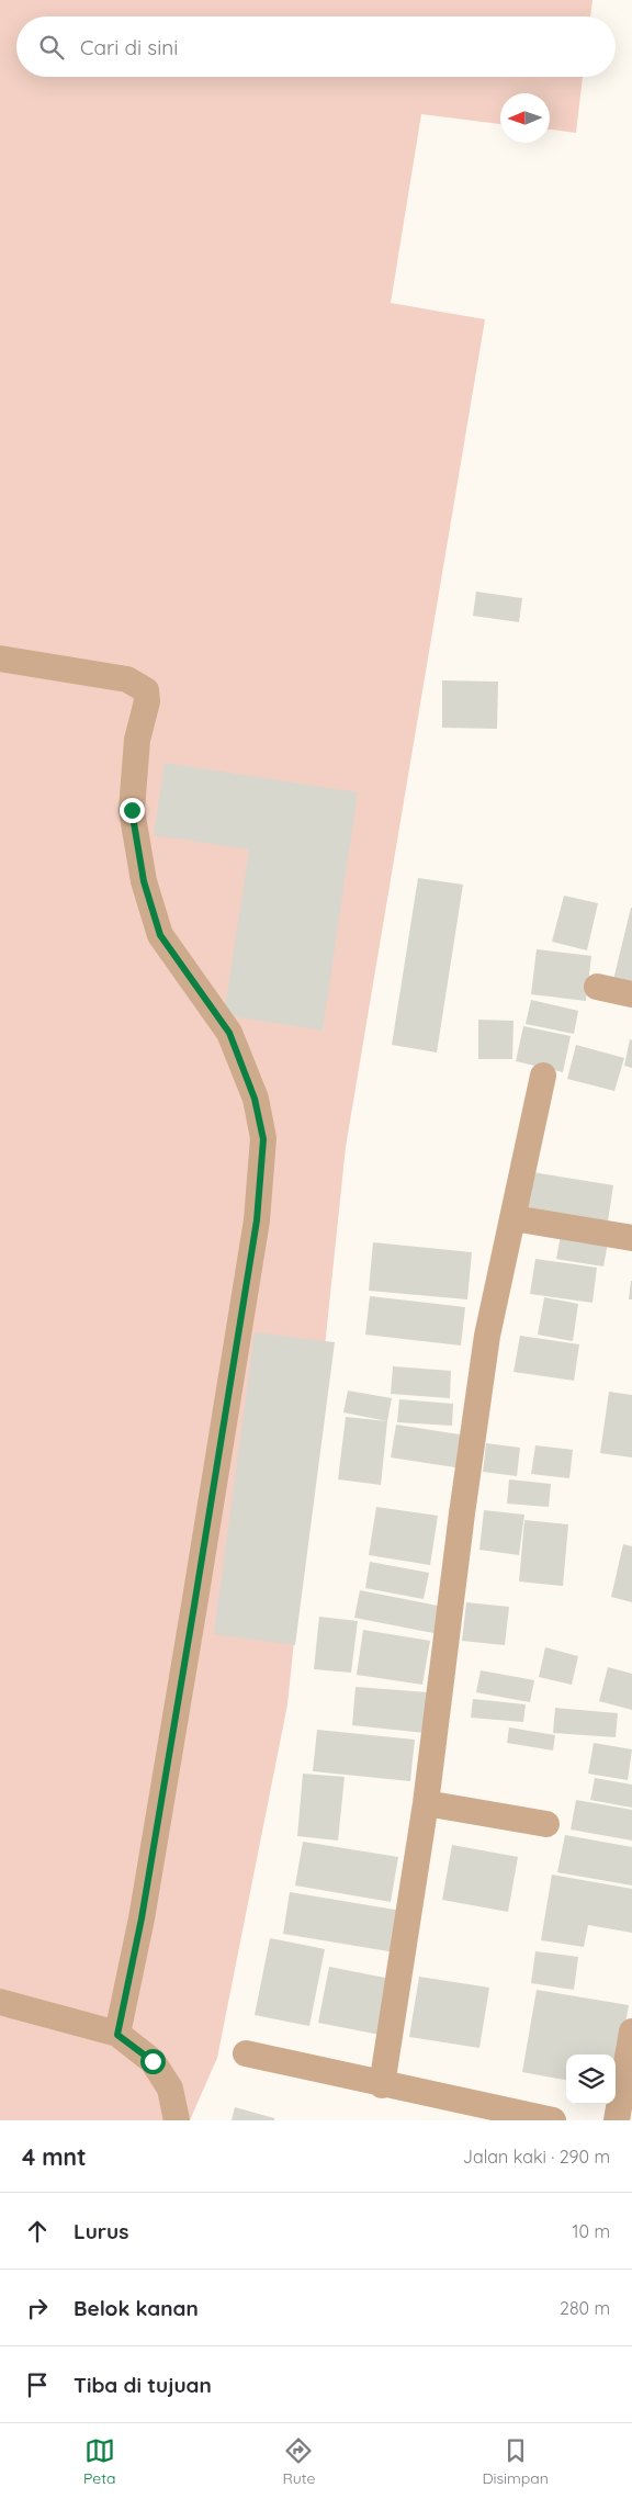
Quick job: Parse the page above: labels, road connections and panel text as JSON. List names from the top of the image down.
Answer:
{
  "north": "left",
  "page": {
    "search": "Cari di sini",
    "heading": ["4 mnt", "Jalan kaki · 290 m"],
    "list": [
      ["Lurus", "10 m"],
      ["Belok kanan", "280 m"],
      "Tiba di tujuan"
    ],
    "nav": ["Peta", "Rute", "Disimpan"]
  }
}
